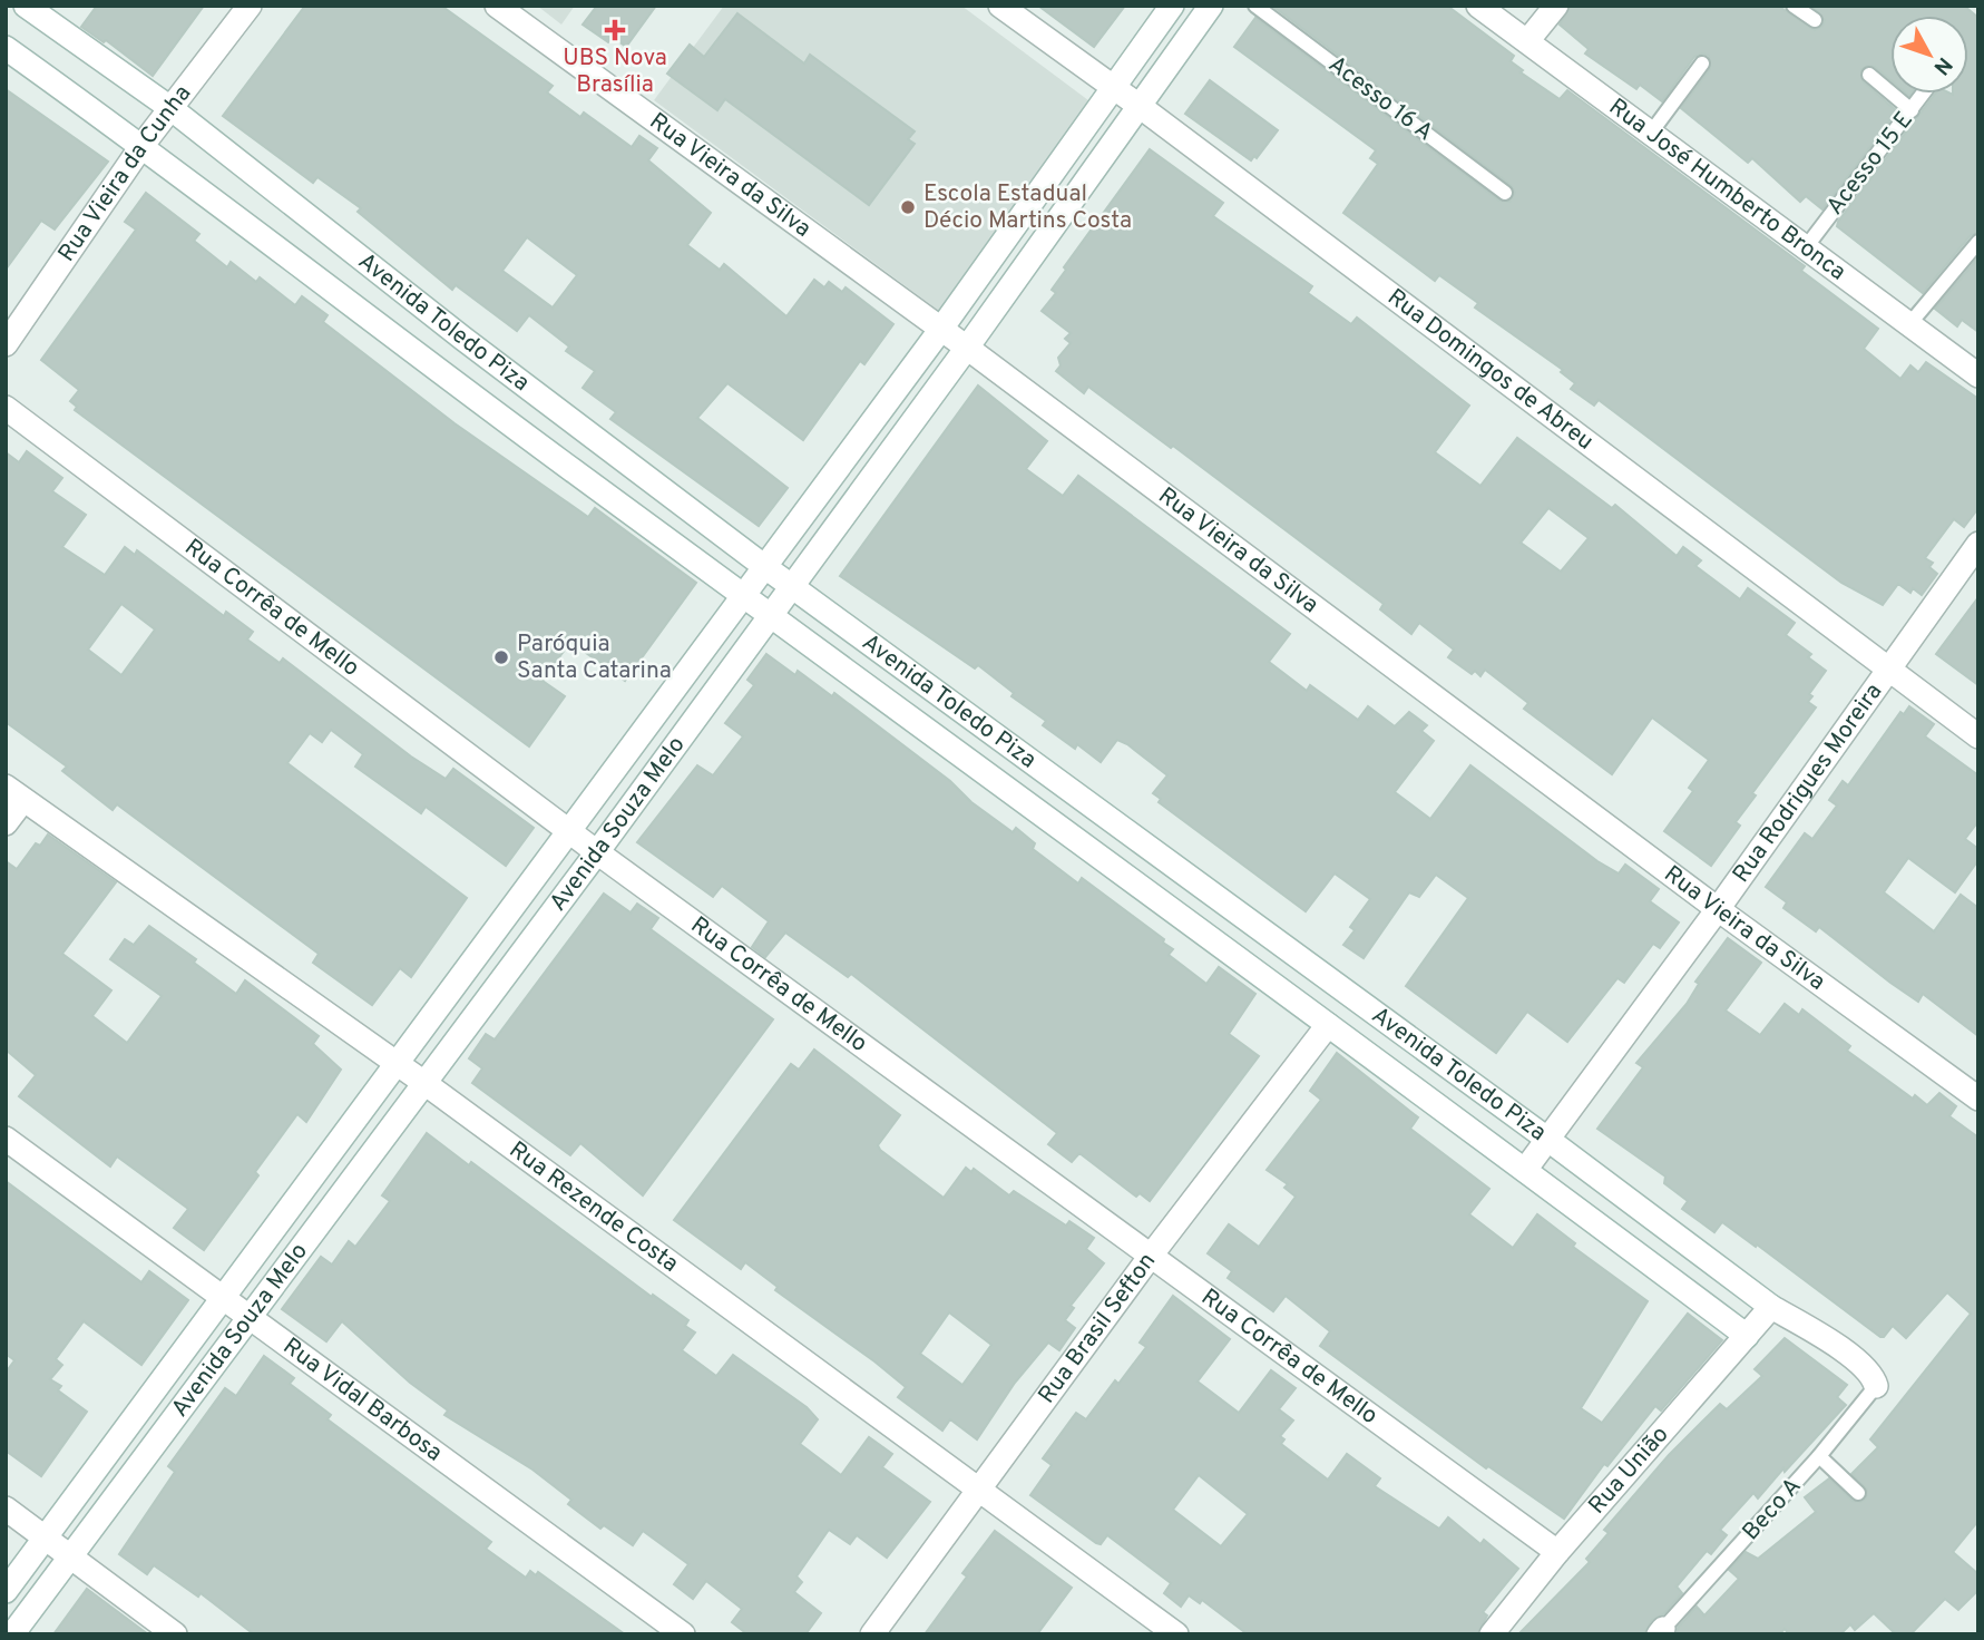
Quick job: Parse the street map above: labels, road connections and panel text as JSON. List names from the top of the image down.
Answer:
{
  "streets": {
    "street": [
      "Rua Vieira da Cunha",
      "Rua Vieira da Silva",
      "Rua José Humberto Bronca",
      "Avenida Toledo Piza",
      "Rua Domingos de Abreu",
      "Rua Corrêa de Mello",
      "Rua Rodrigues Moreira",
      "Avenida Souza Melo",
      "Rua Rezende Costa",
      "Rua Brasil Sefton",
      "Rua Vidal Barbosa",
      "Rua União"
    ],
    "lane": ["Acesso 16 A", "Acesso 15 E", "Beco A"]
  },
  "crossings": [
    ["Acesso 15 E", "Rua José Humberto Bronca"],
    ["Rua Vieira da Cunha", "Avenida Toledo Piza"],
    ["Rua Vieira da Silva", "Rua Rodrigues Moreira"],
    ["Rua Vieira da Silva", "Avenida Souza Melo"],
    ["Avenida Toledo Piza", "Rua Rodrigues Moreira"],
    ["Avenida Toledo Piza", "Avenida Souza Melo"],
    ["Avenida Toledo Piza", "Rua Brasil Sefton"],
    ["Avenida Toledo Piza", "Rua União"],
    ["Avenida Toledo Piza", "Beco A"],
    ["Rua Domingos de Abreu", "Rua Rodrigues Moreira"],
    ["Rua Domingos de Abreu", "Avenida Souza Melo"],
    ["Rua Corrêa de Mello", "Avenida Souza Melo"],
    ["Rua Corrêa de Mello", "Rua Brasil Sefton"],
    ["Rua Corrêa de Mello", "Rua União"],
    ["Avenida Souza Melo", "Rua Rezende Costa"],
    ["Avenida Souza Melo", "Rua Vidal Barbosa"],
    ["Rua Rezende Costa", "Rua Brasil Sefton"]
  ],
  "places": {
    "health": ["UBS Nova Brasília"],
    "other": ["Escola Estadual Décio Martins Costa", "Paróquia Santa Catarina"]
  },
  "north": "bottom right"
}
